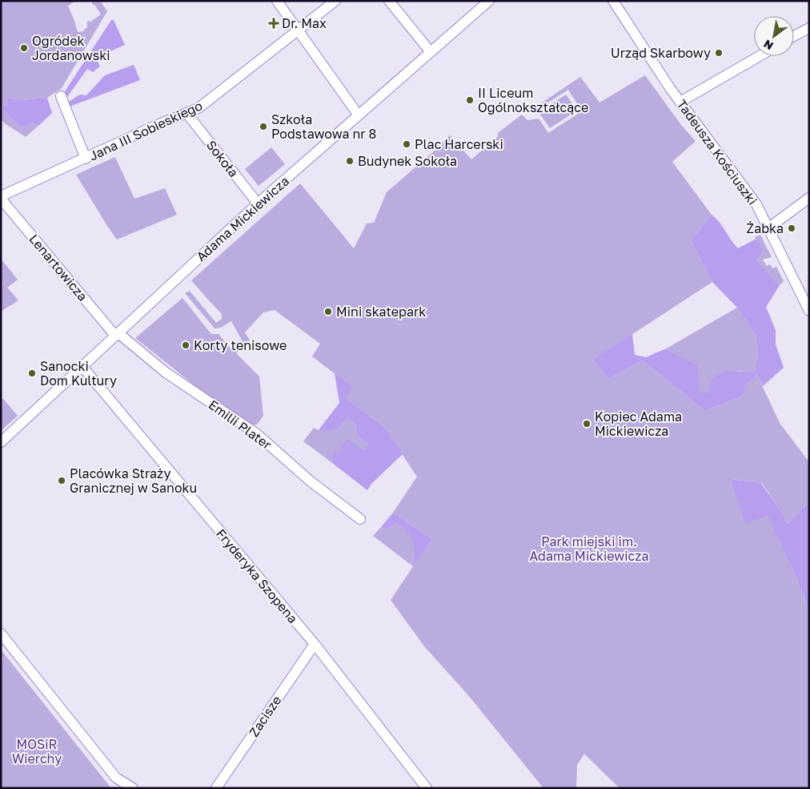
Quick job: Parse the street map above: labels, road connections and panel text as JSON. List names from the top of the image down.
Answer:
{
  "streets": {
    "street": [
      "Jana III Sobieskiego",
      "Tadeusza Kościuszki",
      "Sokoła",
      "Adama Mickiewicza",
      "Lenartowicza",
      "Emilii Plater",
      "Fryderyka Szopena",
      "Zacisze"
    ]
  },
  "crossings": [
    ["Jana III Sobieskiego", "Sokoła"],
    ["Jana III Sobieskiego", "Lenartowicza"],
    ["Sokoła", "Adama Mickiewicza"],
    ["Adama Mickiewicza", "Lenartowicza"],
    ["Adama Mickiewicza", "Emilii Plater"],
    ["Adama Mickiewicza", "Fryderyka Szopena"],
    ["Lenartowicza", "Emilii Plater"],
    ["Fryderyka Szopena", "Zacisze"]
  ],
  "parks": ["Park miejski im. Adama Mickiewicza", "MOSiR Wierchy"],
  "places": {
    "health": ["Dr. Max"],
    "other": [
      "Ogródek Jordanowski",
      "Urząd Skarbowy",
      "II Liceum Ogólnokształcące",
      "Szkoła Podstawowa nr 8",
      "Plac Harcerski",
      "Budynek Sokoła",
      "Żabka",
      "Mini skatepark",
      "Korty tenisowe",
      "Sanocki Dom Kultury",
      "Kopiec Adama Mickiewicza",
      "Placówka Straży Granicznej w Sanoku"
    ]
  },
  "north": "bottom left"
}
